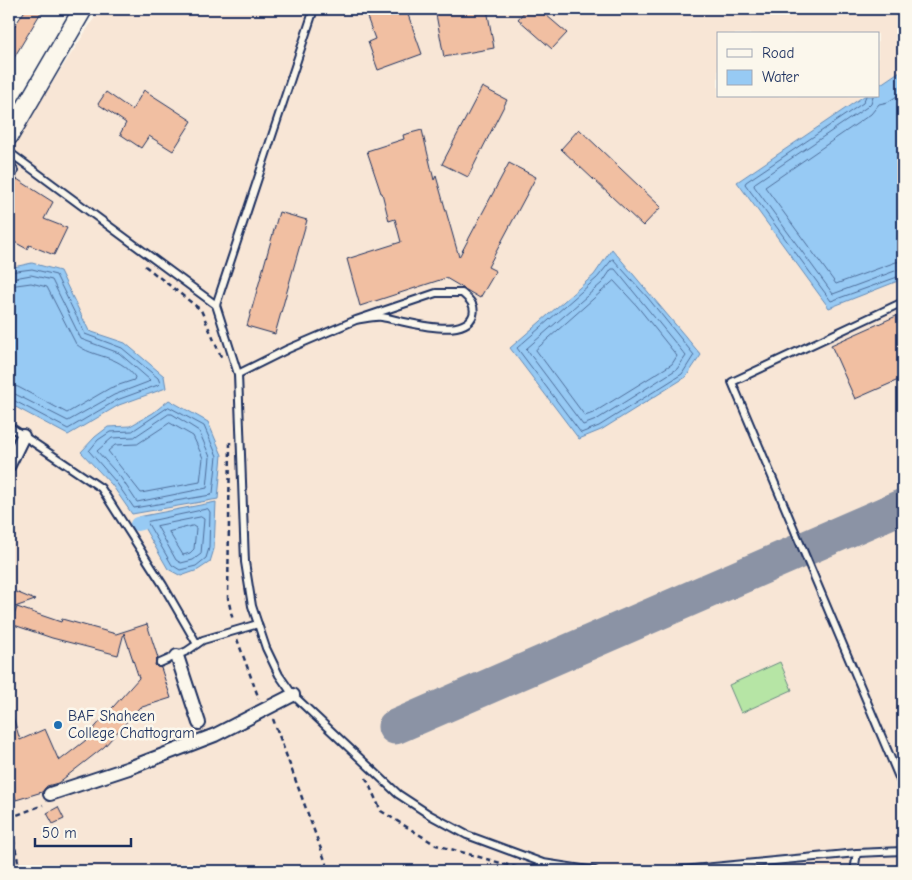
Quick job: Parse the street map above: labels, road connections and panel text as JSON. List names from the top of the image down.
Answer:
{
  "places": ["BAF Shaheen College Chattogram"],
  "legend": ["Road", "Water"],
  "scale_bar": "50 m"
}
